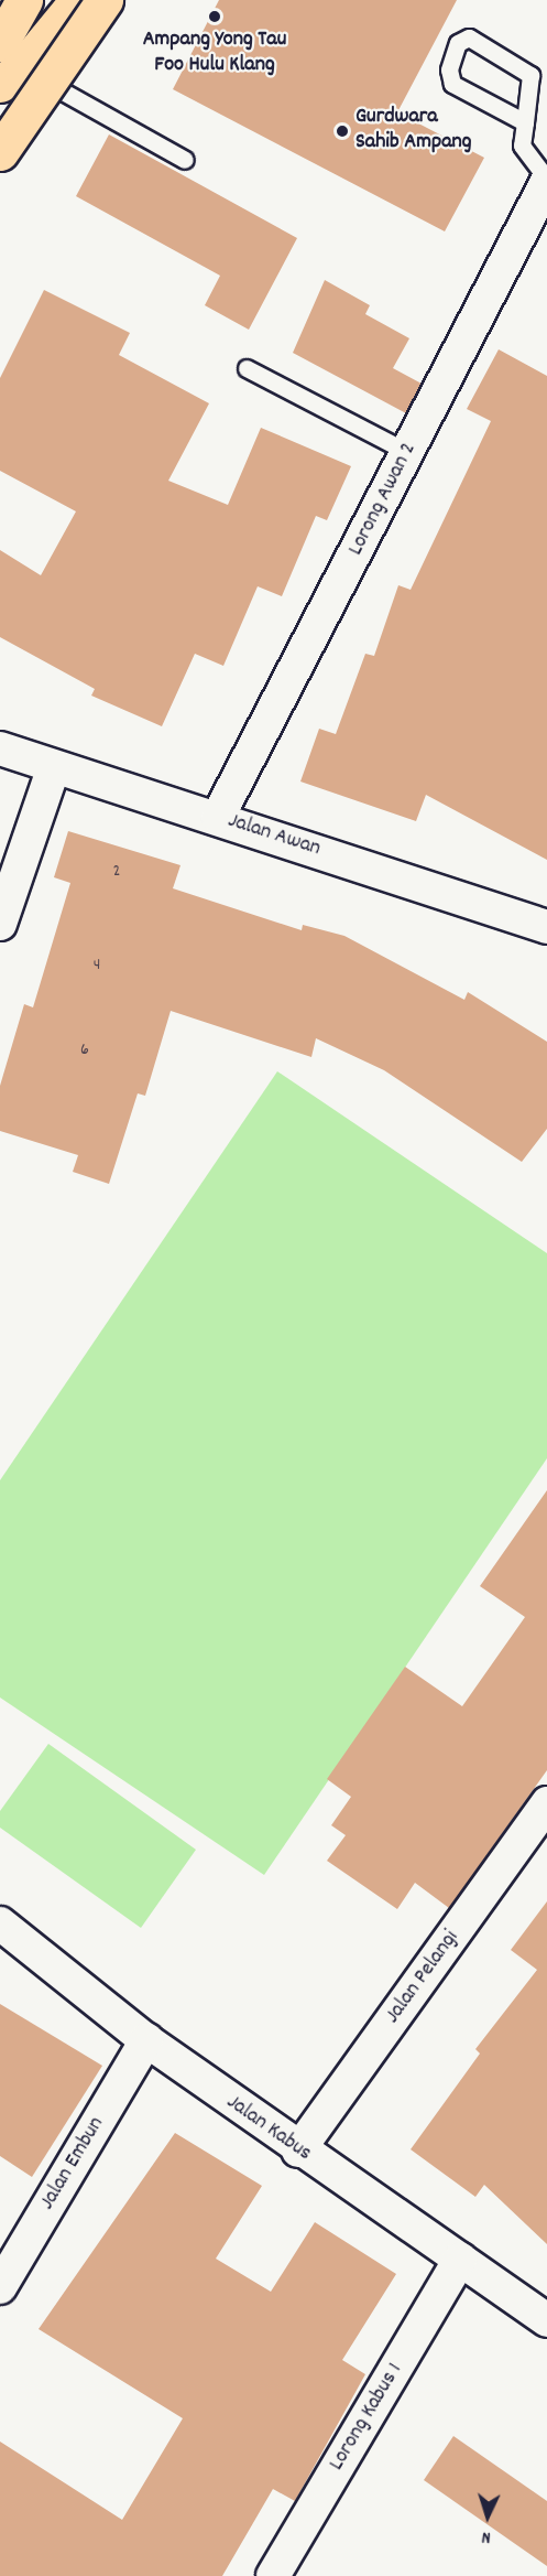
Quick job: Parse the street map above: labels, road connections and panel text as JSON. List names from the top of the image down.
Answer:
{
  "streets": {
    "street": [
      "Lorong Awan 2",
      "Jalan Awan",
      "Jalan Pelangi",
      "Jalan Kabus",
      "Jalan Embun",
      "Lorong Kabus 1"
    ]
  },
  "crossings": [
    ["Lorong Awan 2", "Jalan Awan"],
    ["Jalan Pelangi", "Jalan Kabus"],
    ["Jalan Kabus", "Jalan Embun"],
    ["Jalan Kabus", "Lorong Kabus 1"]
  ],
  "places": ["Ampang Yong Tau Foo Hulu Klang", "Gurdwara Sahib Ampang"],
  "house_numbers": ["2", "4", "6"],
  "north": "bottom"
}
